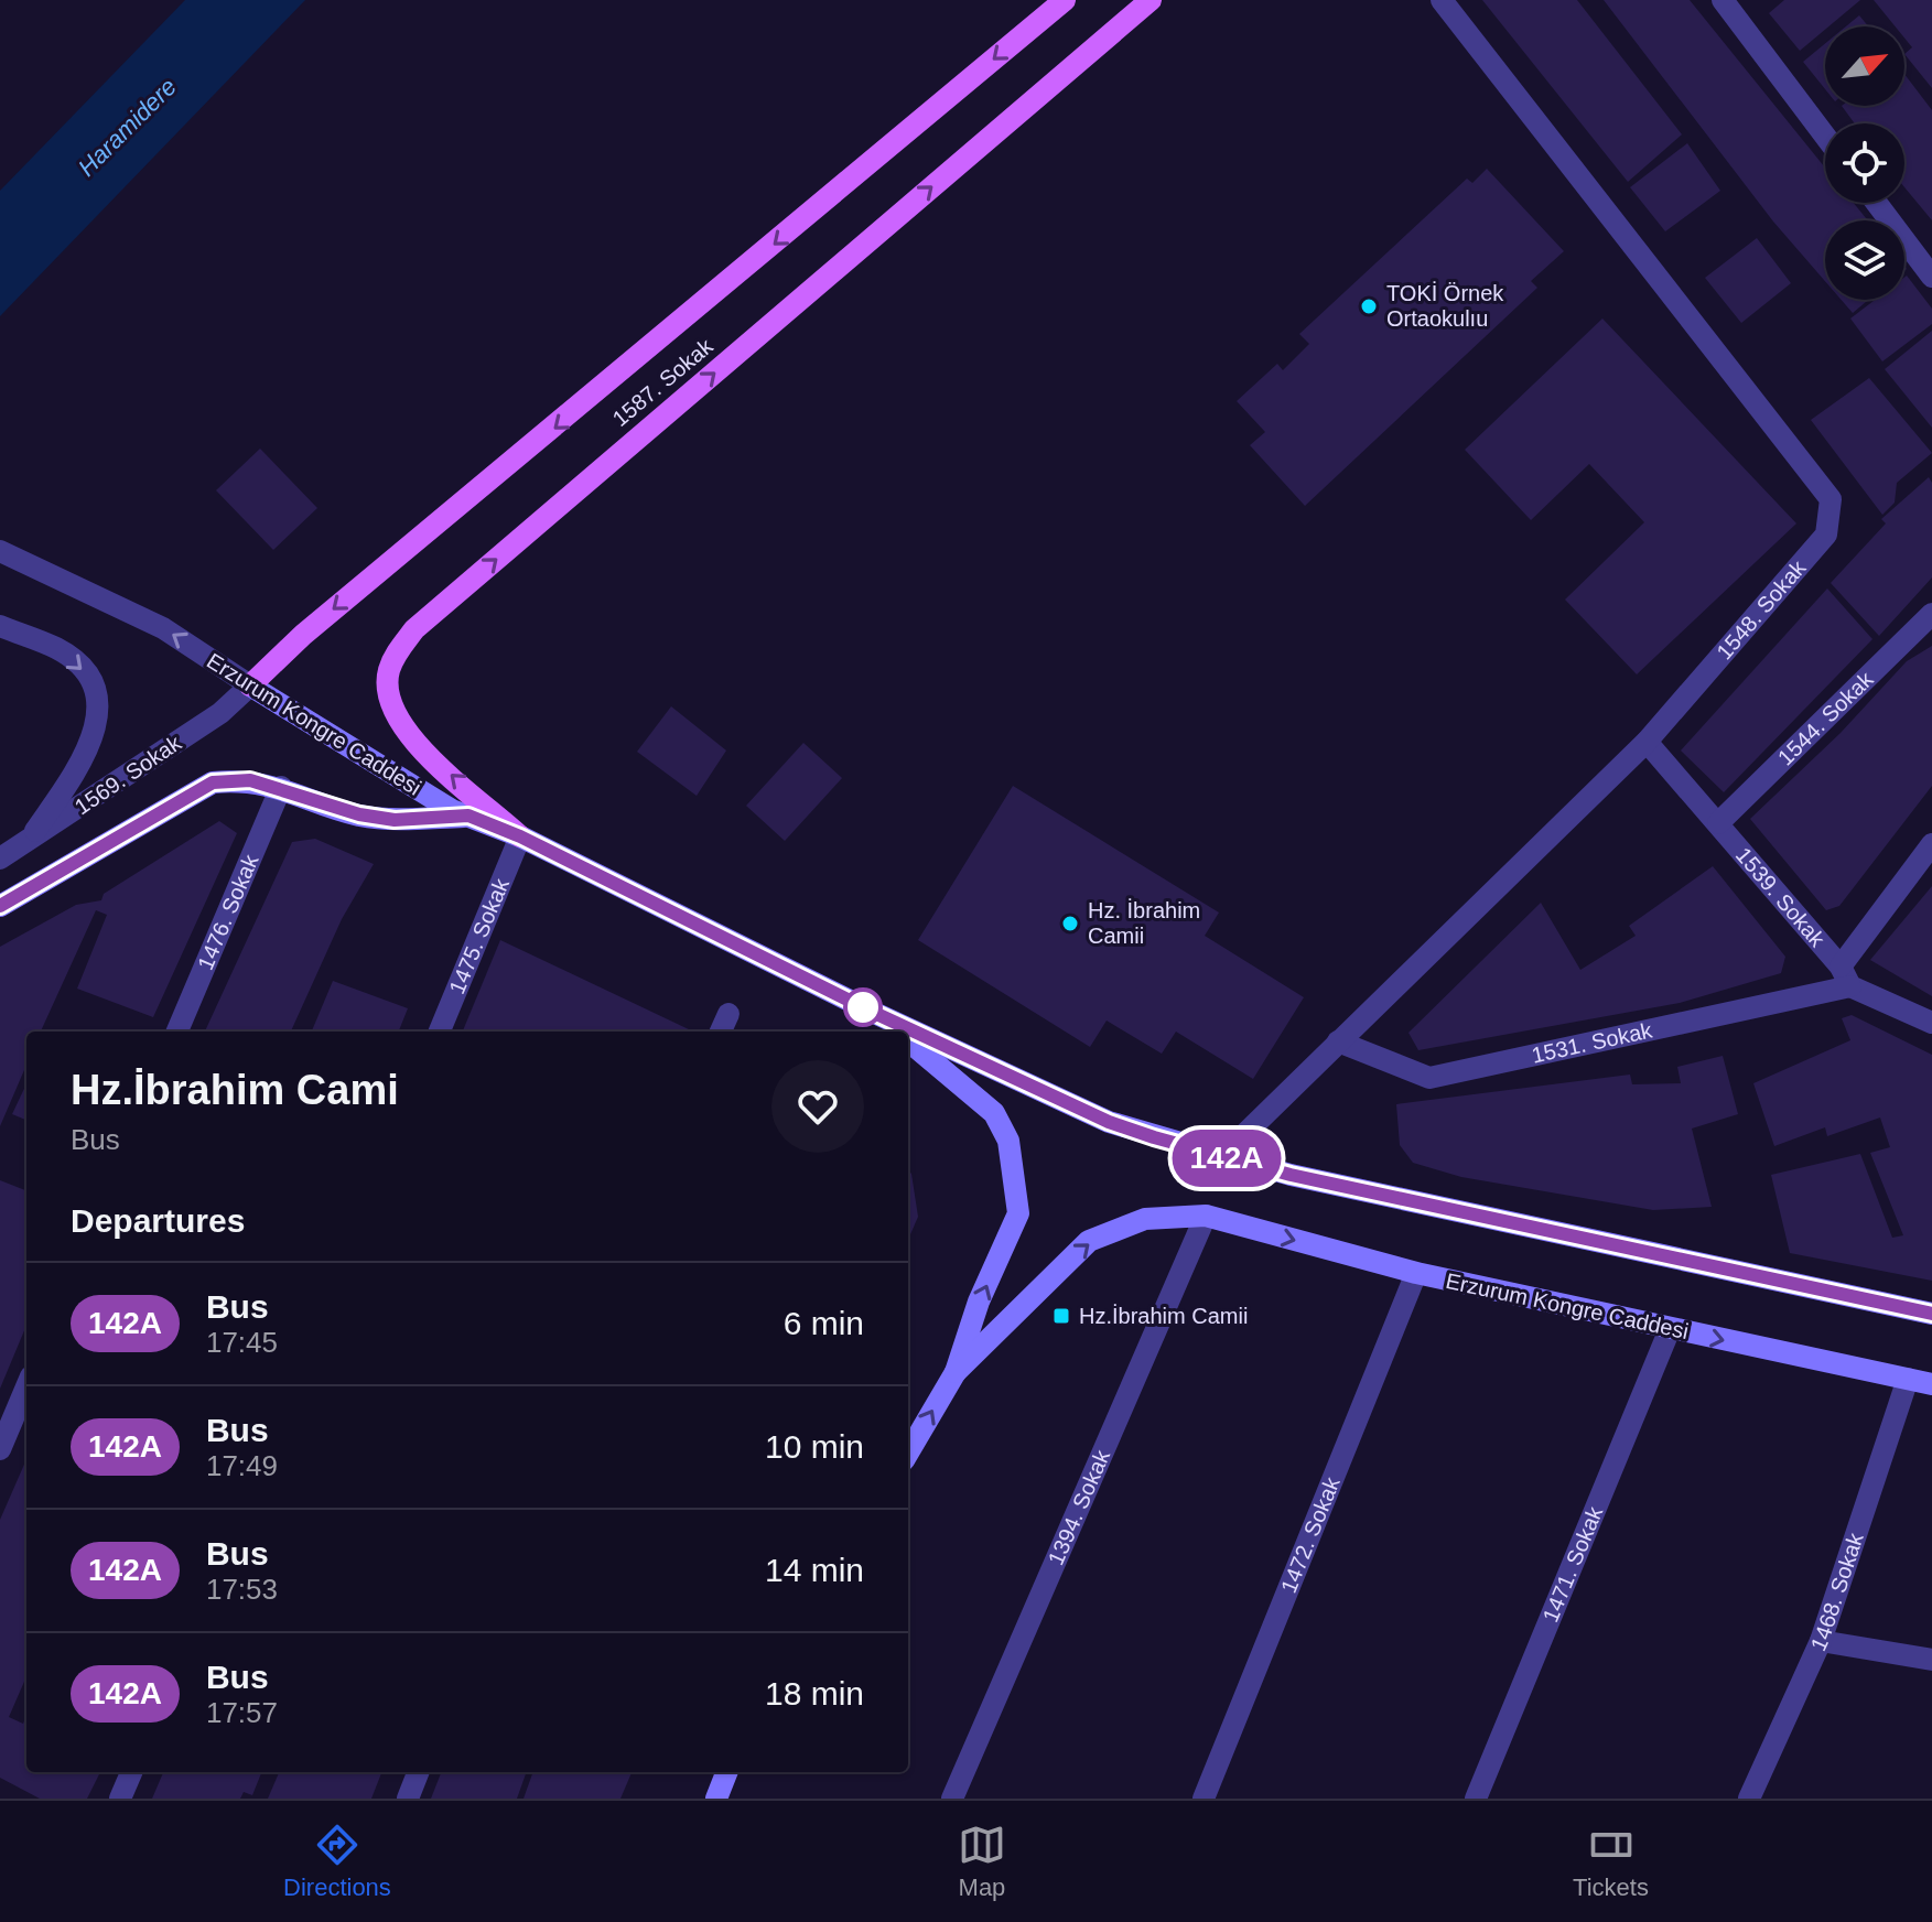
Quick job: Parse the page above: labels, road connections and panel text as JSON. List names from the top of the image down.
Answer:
{
  "streets": {
    "main road": ["1587. Sokak", "Erzurum Kongre Caddesi"],
    "street": [
      "1548. Sokak",
      "1544. Sokak",
      "1569. Sokak",
      "1539. Sokak",
      "1476. Sokak",
      "1475. Sokak",
      "1531. Sokak",
      "1394. Sokak",
      "1472. Sokak",
      "1471. Sokak",
      "1468. Sokak"
    ]
  },
  "crossings": [
    ["1587. Sokak", "Erzurum Kongre Caddesi"],
    ["1587. Sokak", "1569. Sokak"],
    ["1587. Sokak", "1475. Sokak"],
    ["1548. Sokak", "Erzurum Kongre Caddesi"],
    ["1548. Sokak", "1539. Sokak"],
    ["1548. Sokak", "1531. Sokak"],
    ["1544. Sokak", "1539. Sokak"],
    ["Erzurum Kongre Caddesi", "1569. Sokak"],
    ["Erzurum Kongre Caddesi", "1475. Sokak"],
    ["Erzurum Kongre Caddesi", "1394. Sokak"],
    ["Erzurum Kongre Caddesi", "1472. Sokak"],
    ["Erzurum Kongre Caddesi", "1471. Sokak"],
    ["Erzurum Kongre Caddesi", "1468. Sokak"],
    ["1539. Sokak", "1531. Sokak"]
  ],
  "water": ["Haramidere"],
  "places": {
    "other": ["TOKİ Örnek Ortaokulıu", "Hz. İbrahim Camii"],
    "transit": ["Hz.İbrahim Camii"]
  },
  "lines": ["bus line 142A"],
  "north": "top right",
  "page": {
    "on_map": "142A",
    "heading": [
      ["Hz.İbrahim Cami", "Bus"],
      "Departures"
    ],
    "list": [
      {
        "mark": "142A",
        "name": "Bus",
        "note": "17:45",
        "value": "6 min"
      },
      {
        "mark": "142A",
        "name": "Bus",
        "note": "17:49",
        "value": "10 min"
      },
      {
        "mark": "142A",
        "name": "Bus",
        "note": "17:53",
        "value": "14 min"
      },
      {
        "mark": "142A",
        "name": "Bus",
        "note": "17:57",
        "value": "18 min"
      }
    ],
    "tabs": ["Directions", "Map", "Tickets"]
  }
}
